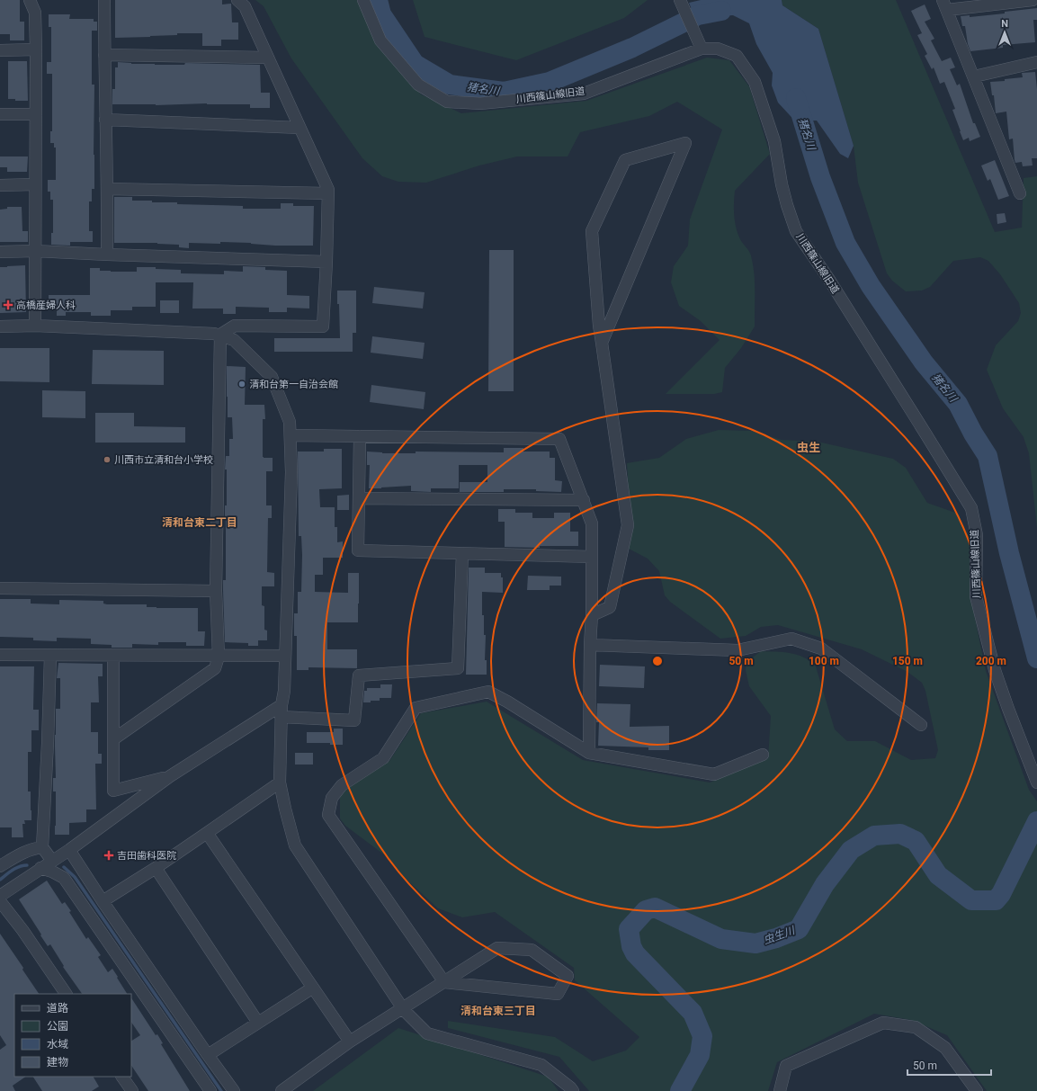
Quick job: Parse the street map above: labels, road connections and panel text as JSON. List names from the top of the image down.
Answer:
{
  "streets": {
    "street": ["川西篠山線旧道"]
  },
  "districts": ["虫生", "清和台東二丁目", "清和台東三丁目"],
  "water": ["猪名川", "虫生川"],
  "places": {
    "health": ["高橋産婦人科", "吉田歯科医院"],
    "other": ["清和台第一自治会館", "川西市立清和台小学校"]
  },
  "legend": [
    "道路",
    "公園",
    "水域",
    "建物"
  ],
  "scale_bar": "50 m",
  "north": "top",
  "rings": [
    "50 m",
    "100 m",
    "150 m",
    "200 m"
  ]
}
